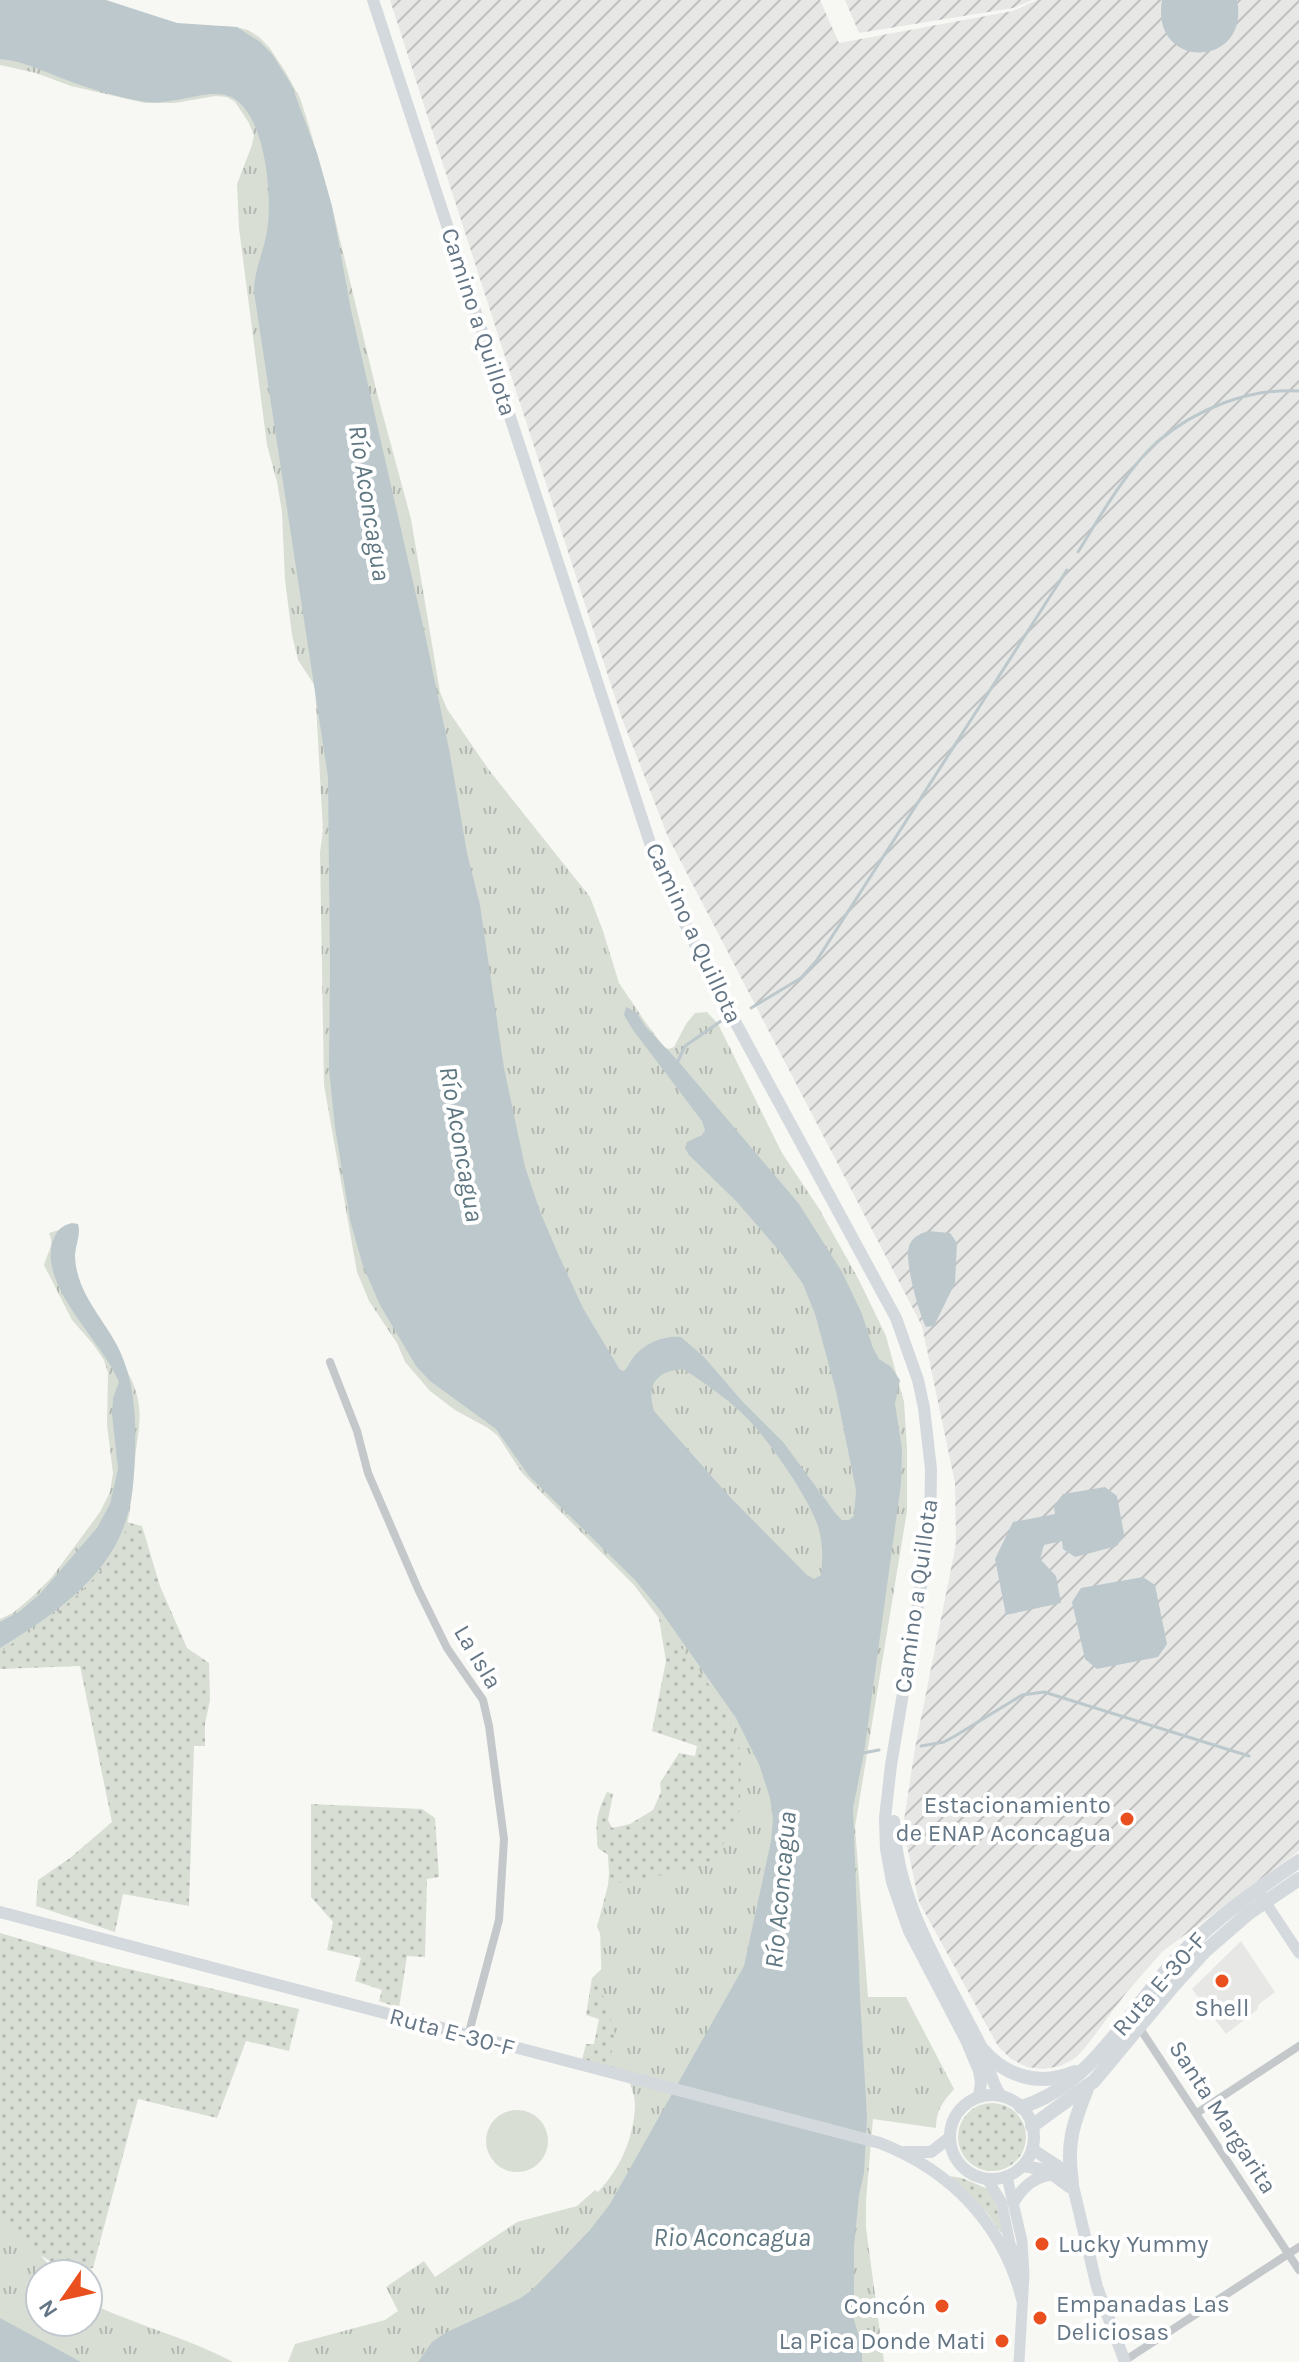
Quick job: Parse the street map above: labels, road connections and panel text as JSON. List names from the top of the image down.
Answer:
{
  "streets": {
    "highway": ["Ruta E-30-F"],
    "main road": ["Camino a Quillota"],
    "street": ["La Isla", "Santa Margarita"]
  },
  "crossings": [
    ["Camino a Quillota", "Ruta E-30-F"],
    ["La Isla", "Ruta E-30-F"],
    ["Ruta E-30-F", "Santa Margarita"]
  ],
  "water": ["Río Aconcagua", "Rio Aconcagua"],
  "places": [
    "Estacionamiento de ENAP Aconcagua",
    "Shell",
    "Lucky Yummy",
    "Concón",
    "Empanadas Las Deliciosas",
    "La Pica Donde Mati"
  ],
  "north": "bottom left"
}
